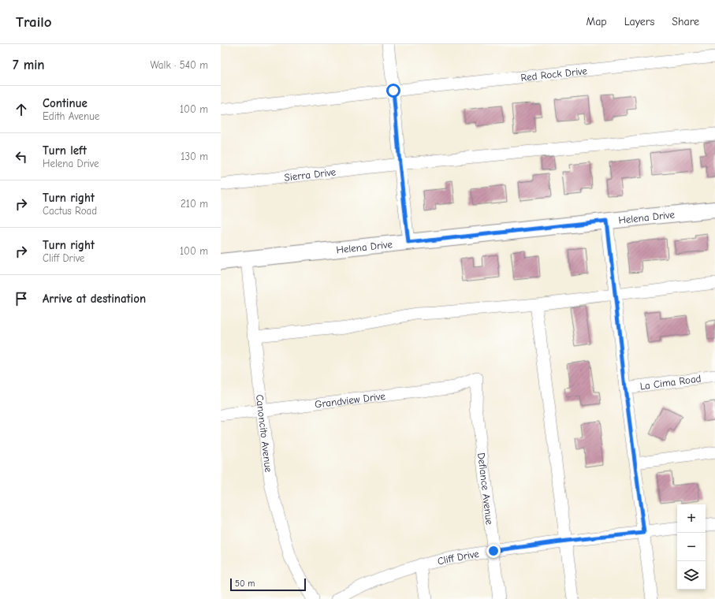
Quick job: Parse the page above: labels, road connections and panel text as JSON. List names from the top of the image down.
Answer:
{
  "streets": {
    "main road": ["Helena Drive"],
    "street": [
      "Red Rock Drive",
      "Sierra Drive",
      "La Cima Road",
      "Grandview Drive",
      "Canoncito Avenue",
      "Defiance Avenue",
      "Cliff Drive"
    ]
  },
  "crossings": [
    ["Helena Drive", "Canoncito Avenue"],
    ["Grandview Drive", "Canoncito Avenue"],
    ["Grandview Drive", "Defiance Avenue"],
    ["Defiance Avenue", "Cliff Drive"]
  ],
  "scale_bar": "50 m",
  "page": {
    "header": "Trailo",
    "nav": ["Map", "Layers", "Share"],
    "heading": ["7 min", "Walk · 540 m"],
    "list": [
      ["Continue", "Edith Avenue", "100 m"],
      ["Turn left", "Helena Drive", "130 m"],
      ["Turn right", "Cactus Road", "210 m"],
      ["Turn right", "Cliff Drive", "100 m"],
      "Arrive at destination"
    ],
    "map_buttons": ["+", "−"],
    "scale": "50 m"
  }
}
